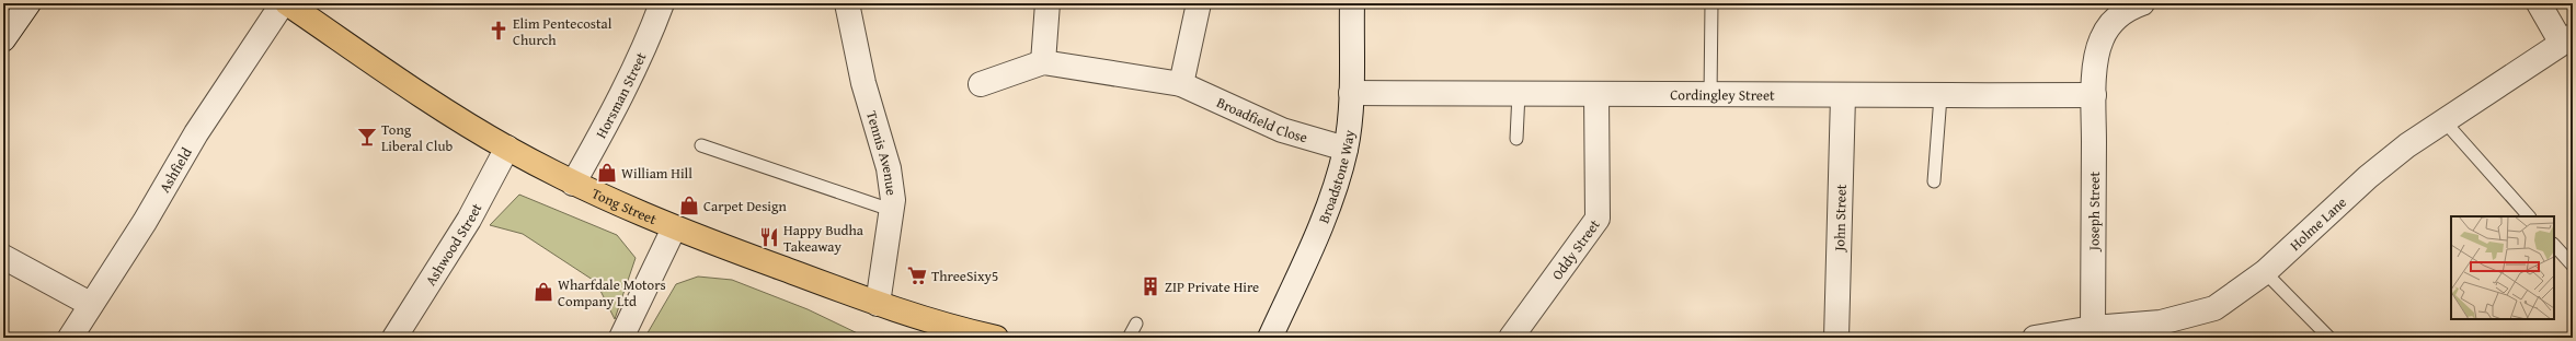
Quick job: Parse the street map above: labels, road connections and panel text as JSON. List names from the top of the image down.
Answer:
{
  "streets": {
    "highway": ["Tong Street"],
    "street": [
      "Horsman Street",
      "Cordingley Street",
      "Broadfield Close",
      "Tennis Avenue",
      "Ashfield",
      "Broadstone Way",
      "Joseph Street",
      "John Street",
      "Holme Lane",
      "Ashwood Street",
      "Oddy Street"
    ]
  },
  "crossings": [
    ["Horsman Street", "Tong Street"],
    ["Cordingley Street", "Broadstone Way"],
    ["Cordingley Street", "Joseph Street"],
    ["Cordingley Street", "John Street"],
    ["Cordingley Street", "Oddy Street"],
    ["Broadfield Close", "Broadstone Way"],
    ["Tennis Avenue", "Tong Street"],
    ["Tong Street", "Ashwood Street"],
    ["Joseph Street", "Holme Lane"]
  ],
  "places": {
    "church": ["Elim Pentecostal Church"],
    "bar": ["Tong Liberal Club"],
    "shop": ["William Hill", "Carpet Design", "Wharfdale Motors Company Ltd"],
    "restaurant": ["Happy Budha Takeaway"],
    "supermarket": ["ThreeSixy5"],
    "building": ["ZIP Private Hire"]
  }
}
